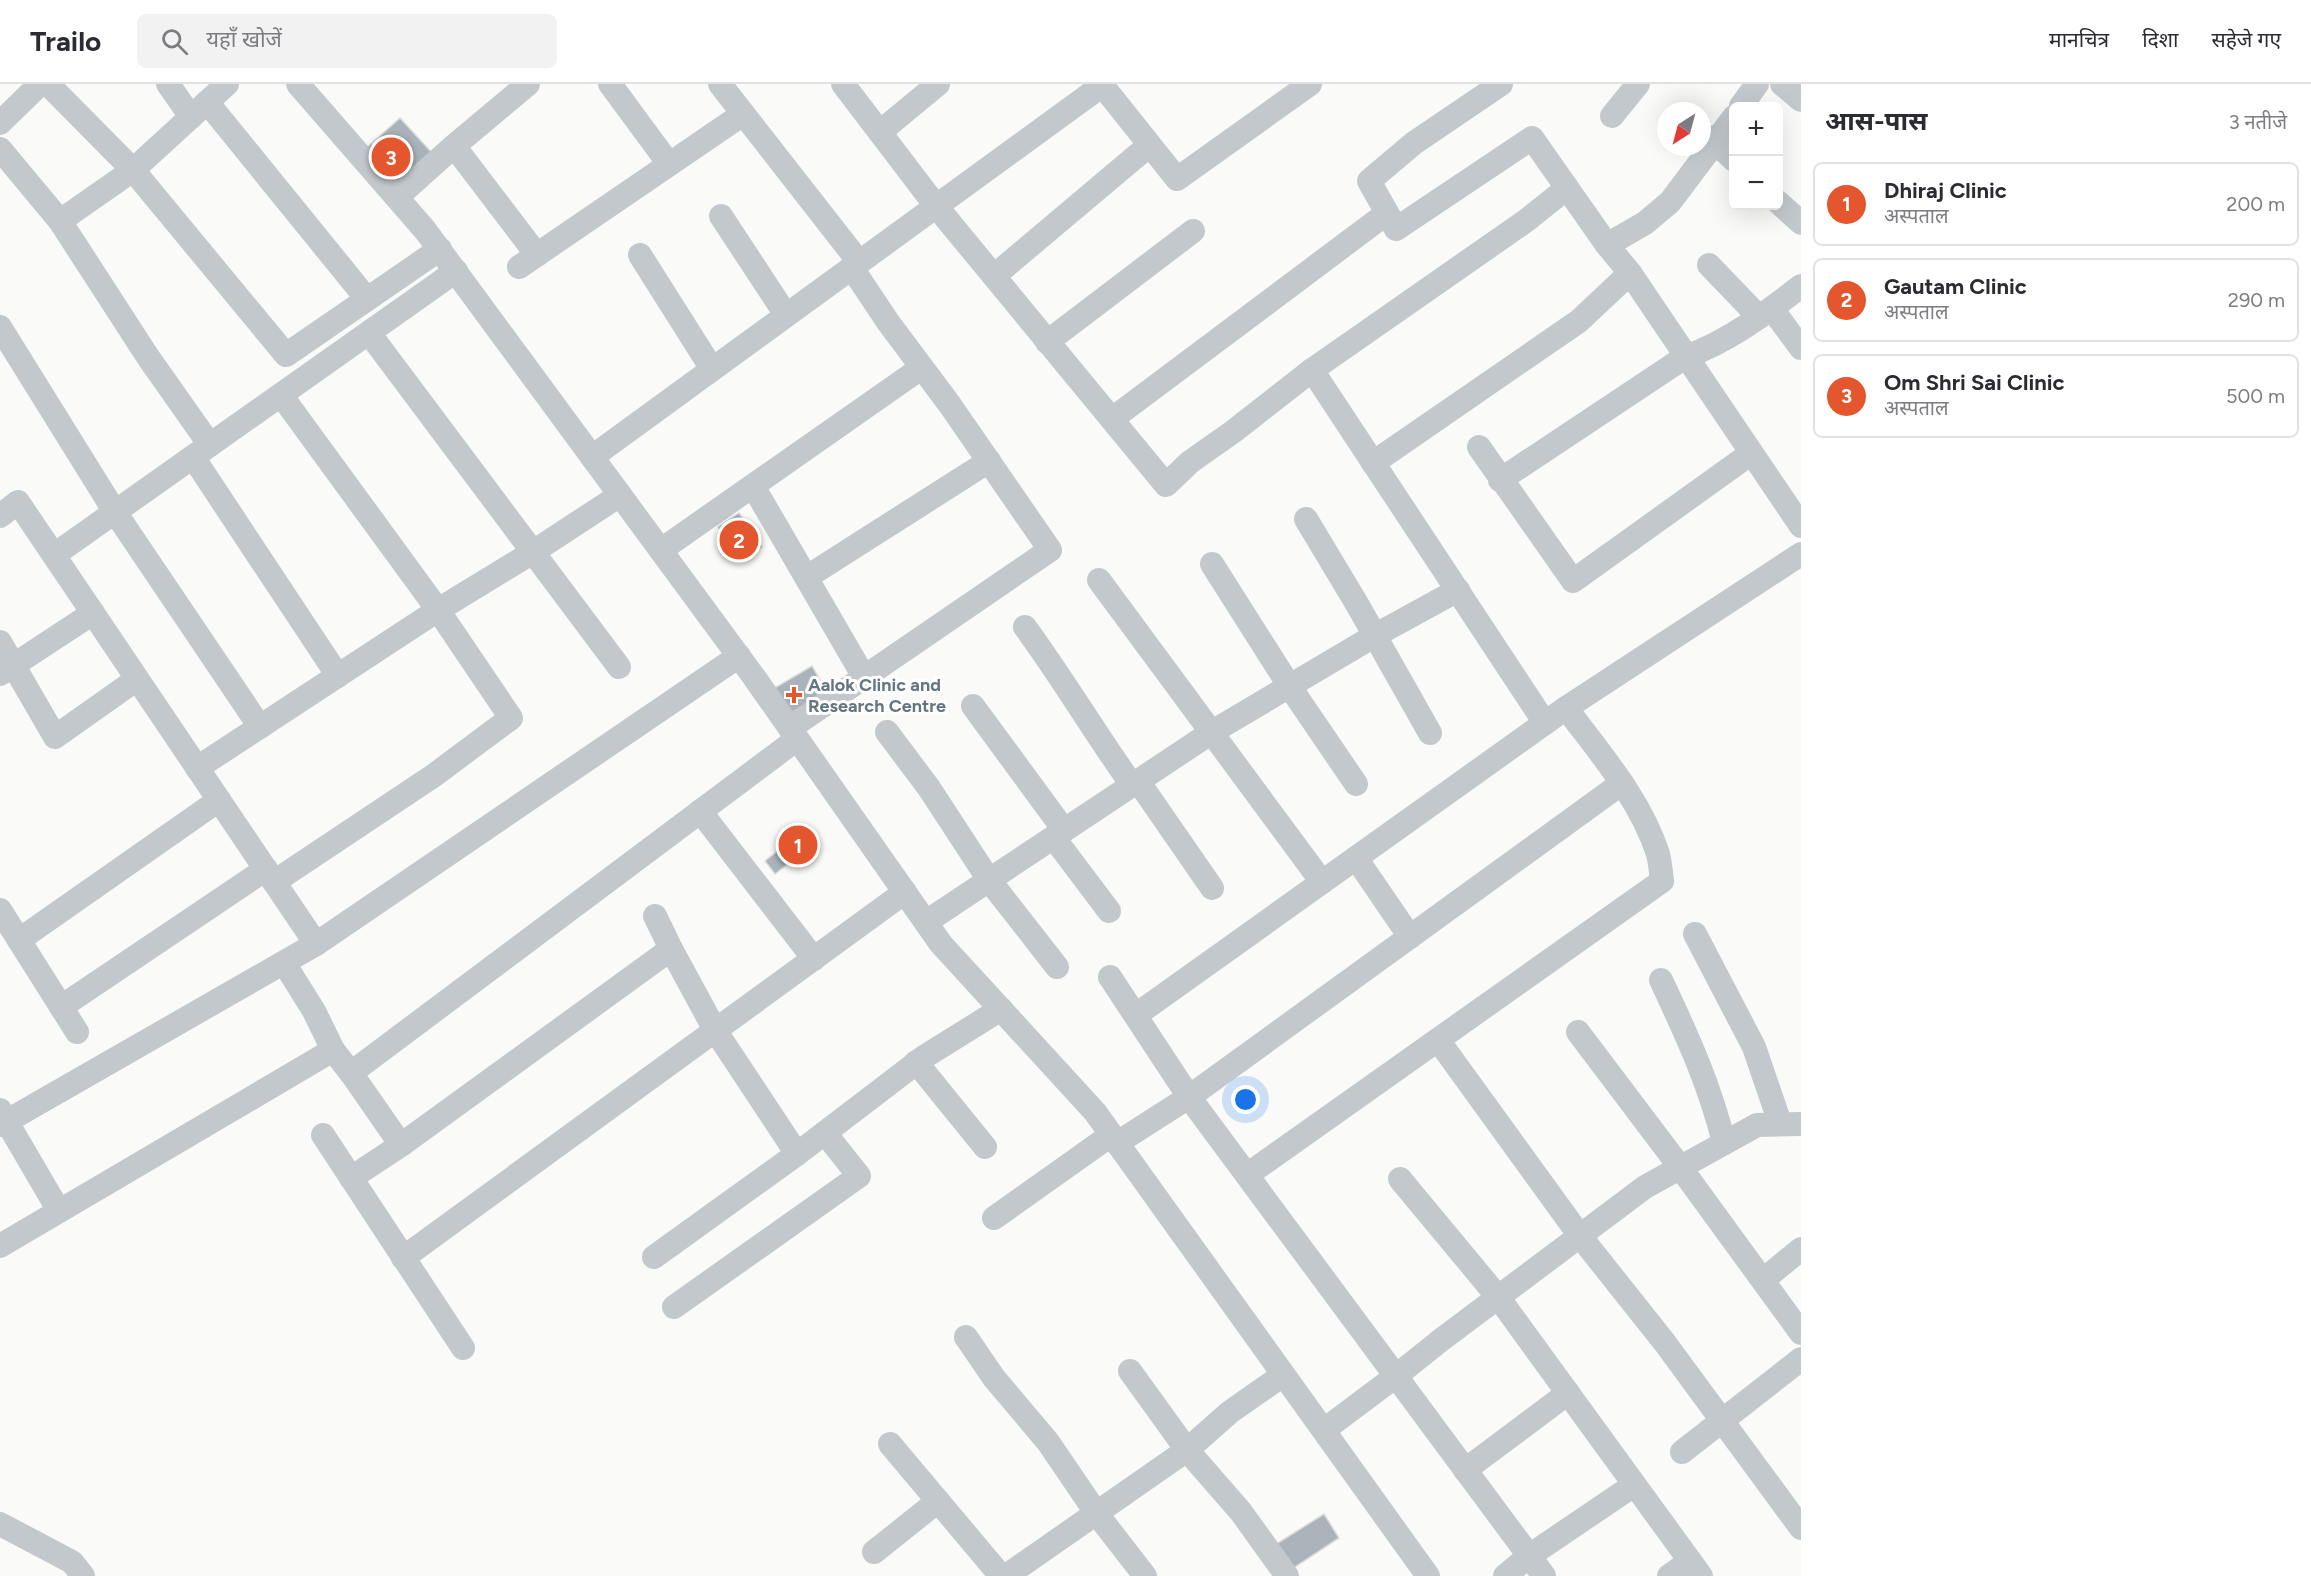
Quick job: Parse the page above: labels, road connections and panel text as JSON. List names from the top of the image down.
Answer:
{
  "places": {
    "health": ["Aalok Clinic and Research Centre"]
  },
  "north": "bottom left",
  "page": {
    "header": "Trailo",
    "search": "यहाँ खोजें",
    "nav": ["मानचित्र", "दिशा", "सहेजे गए"],
    "heading": ["आस-पास", "3 नतीजे"],
    "map_buttons": ["+", "−"],
    "pins": ["3", "2", "1"],
    "list": [
      {
        "mark": "1",
        "name": "Dhiraj Clinic",
        "note": "अस्पताल",
        "value": "200 m"
      },
      {
        "mark": "2",
        "name": "Gautam Clinic",
        "note": "अस्पताल",
        "value": "290 m"
      },
      {
        "mark": "3",
        "name": "Om Shri Sai Clinic",
        "note": "अस्पताल",
        "value": "500 m"
      }
    ]
  }
}
